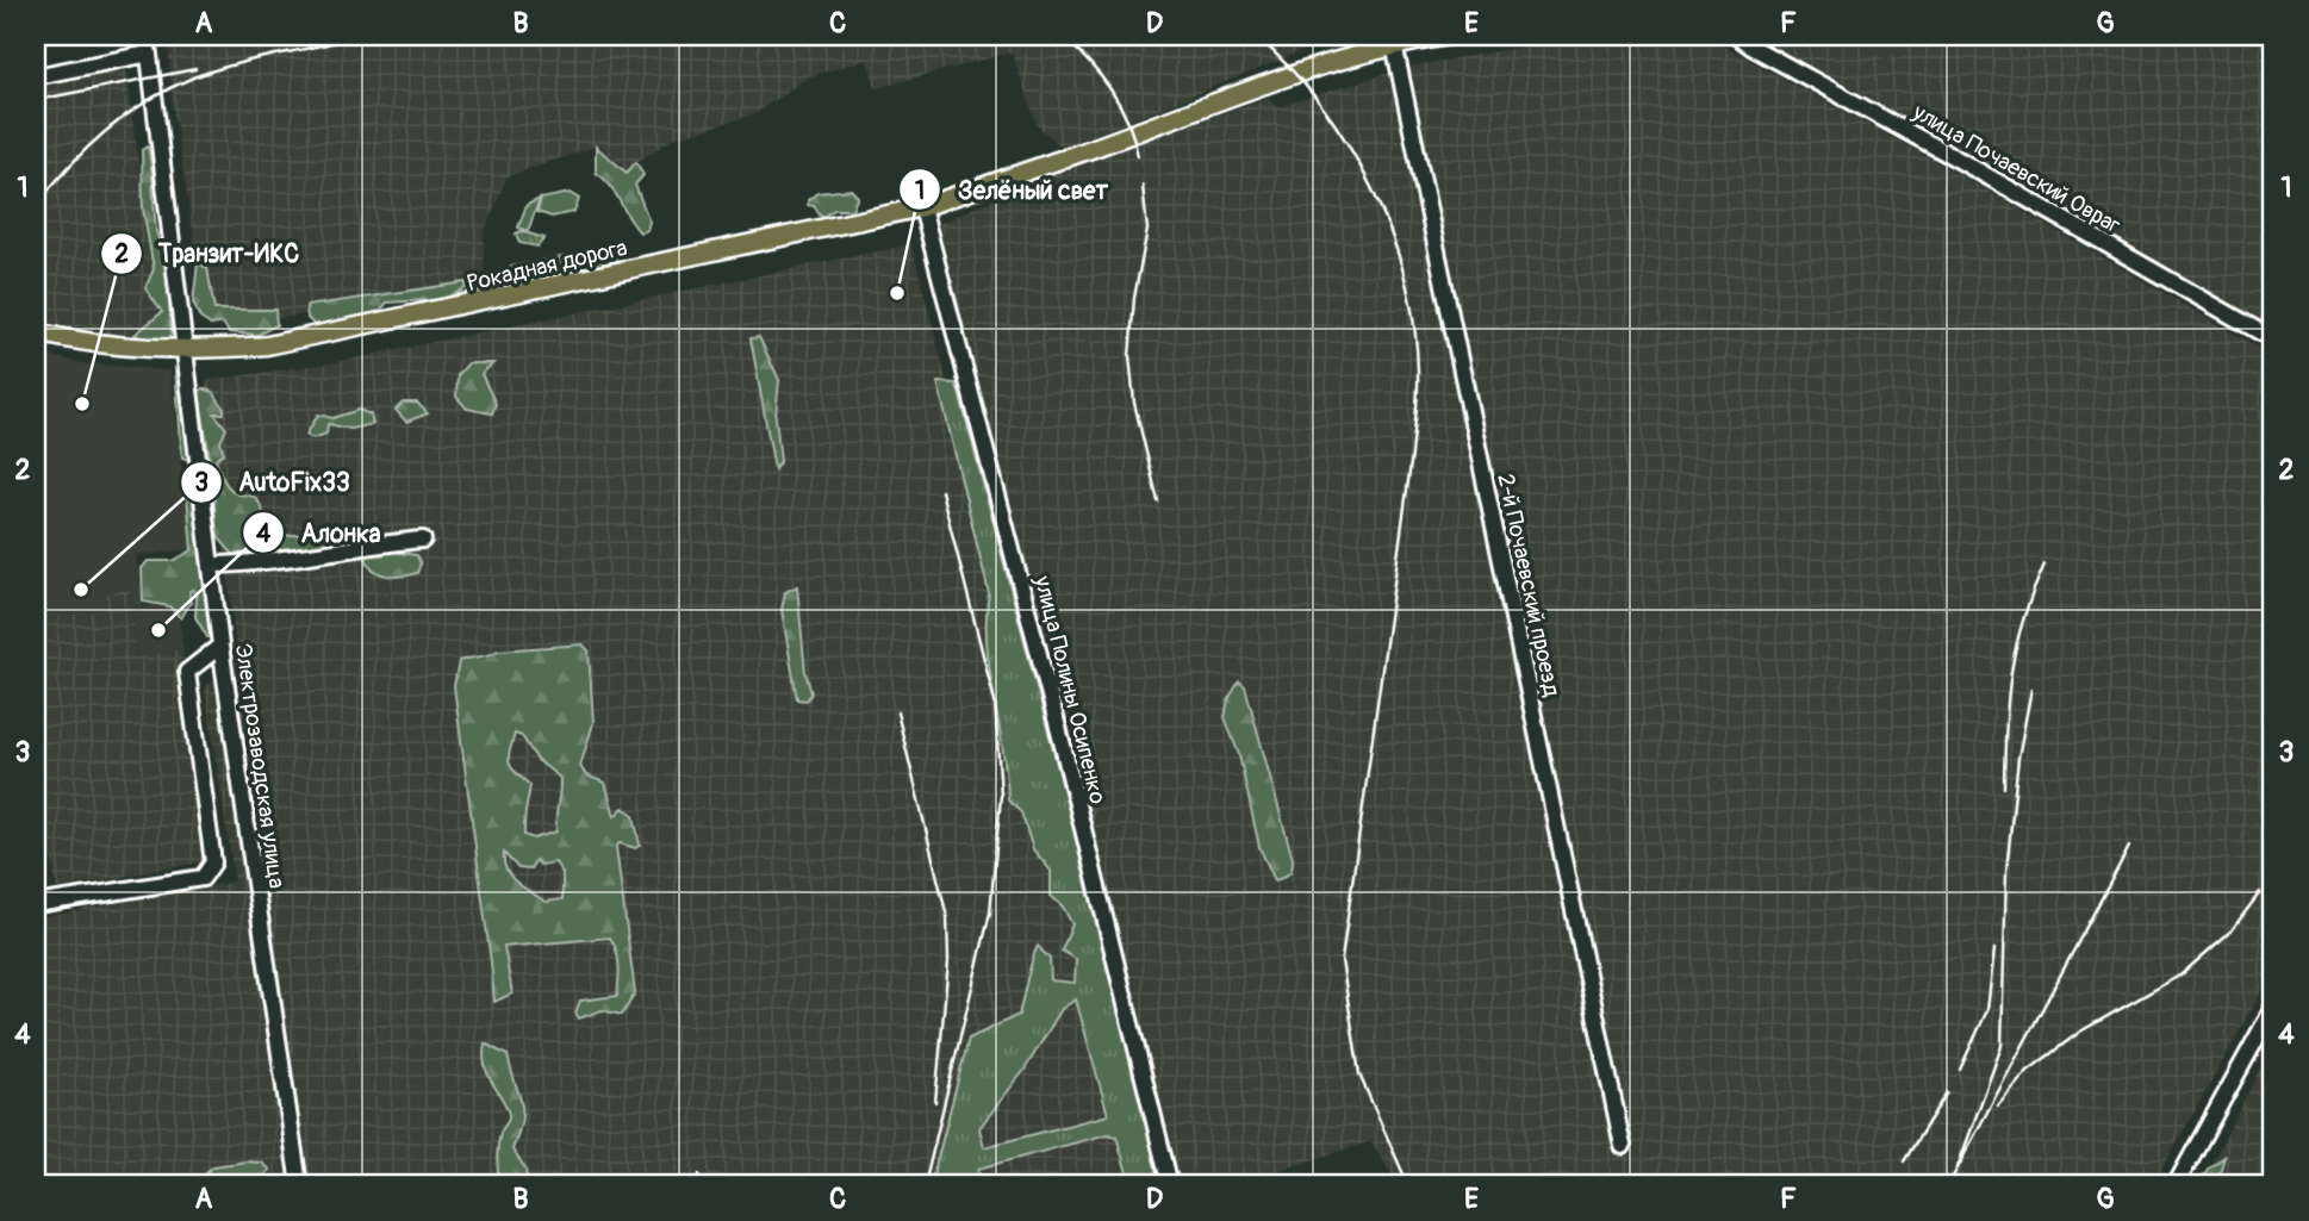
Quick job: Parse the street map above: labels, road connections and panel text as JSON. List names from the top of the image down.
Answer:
{
  "streets": {
    "main road": ["Рокадная дорога"],
    "street": [
      "улица Почаевский Овраг",
      "2-й Почаевский проезд",
      "улица Полины Осипенко",
      "Электрозаводская улица"
    ]
  },
  "crossings": [
    ["Рокадная дорога", "2-й Почаевский проезд"],
    ["Рокадная дорога", "улица Полины Осипенко"],
    ["Рокадная дорога", "Электрозаводская улица"]
  ],
  "places": [
    "Зелёный свет",
    "Транзит-ИКС",
    "AutoFix33",
    "Алонка"
  ],
  "grid": {
    "columns": [
      "A",
      "B",
      "C",
      "D",
      "E",
      "F",
      "G"
    ],
    "rows": [
      "1",
      "2",
      "3",
      "4"
    ]
  }
}
